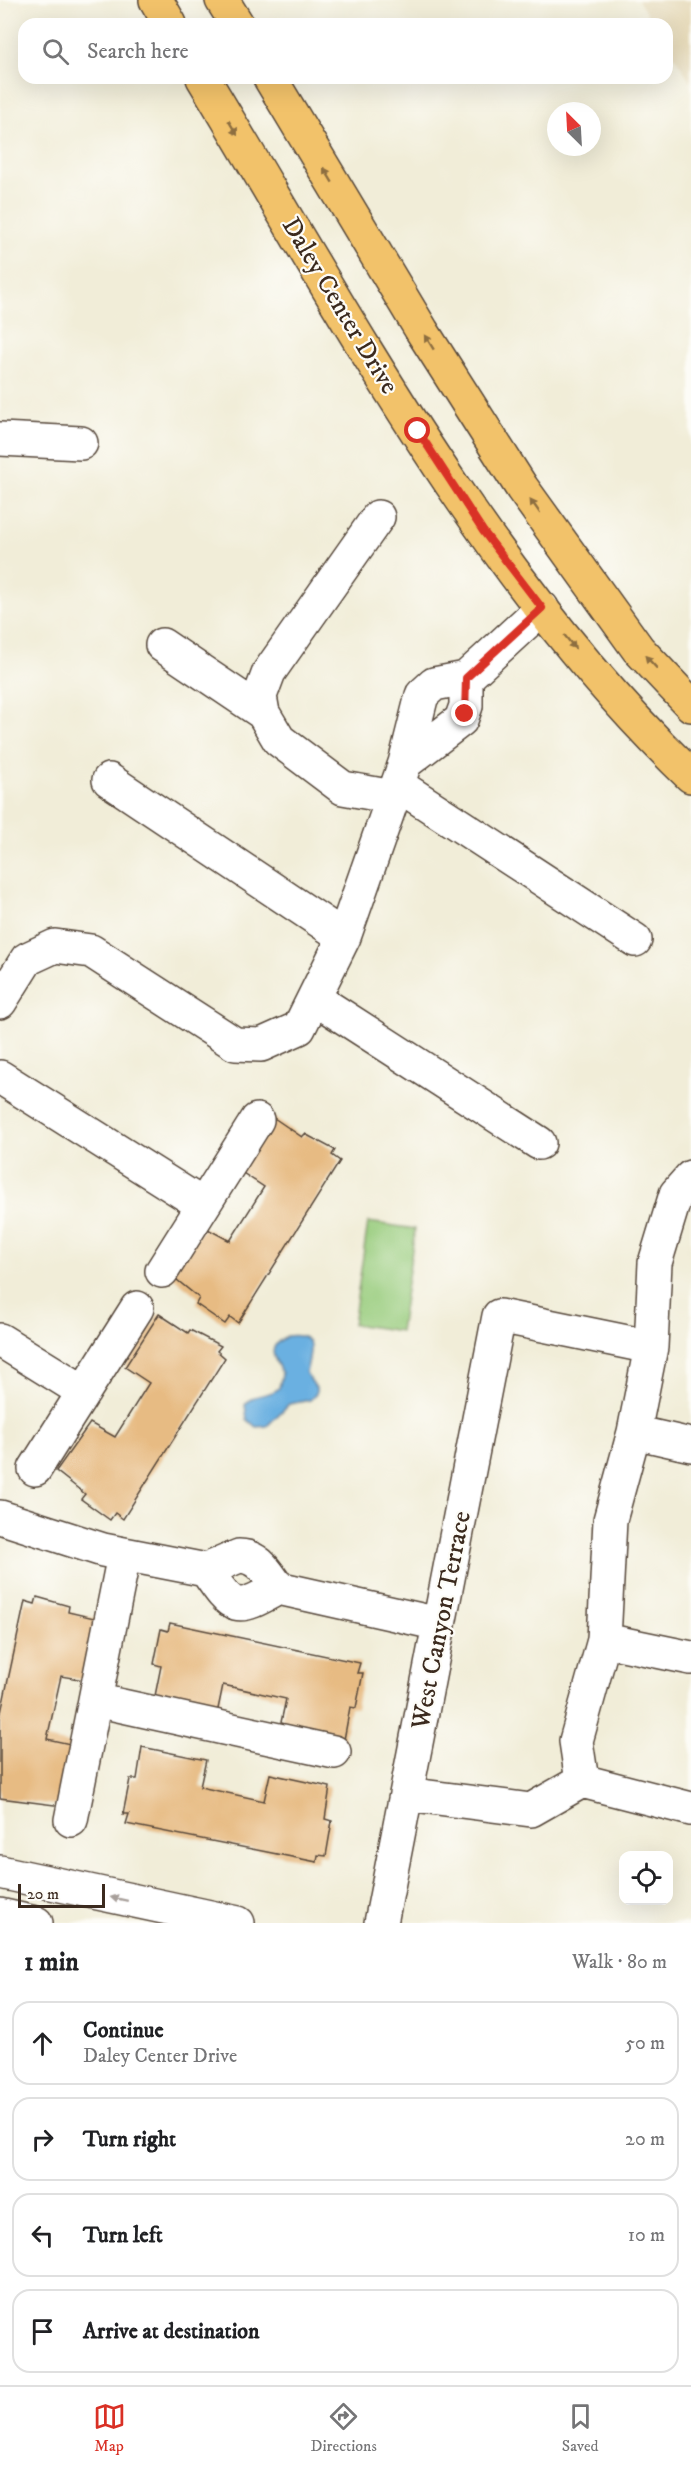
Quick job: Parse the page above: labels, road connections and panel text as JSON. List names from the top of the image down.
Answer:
{
  "streets": {
    "main road": ["Daley Center Drive"],
    "street": ["West Canyon Terrace"]
  },
  "scale_bar": "20 m",
  "north": "top left",
  "page": {
    "search": "Search here",
    "scale": "20 m",
    "heading": ["1 min", "Walk · 80 m"],
    "list": [
      ["Continue", "Daley Center Drive", "50 m"],
      ["Turn right", "20 m"],
      ["Turn left", "10 m"],
      "Arrive at destination"
    ],
    "nav": ["Map", "Directions", "Saved"]
  }
}
